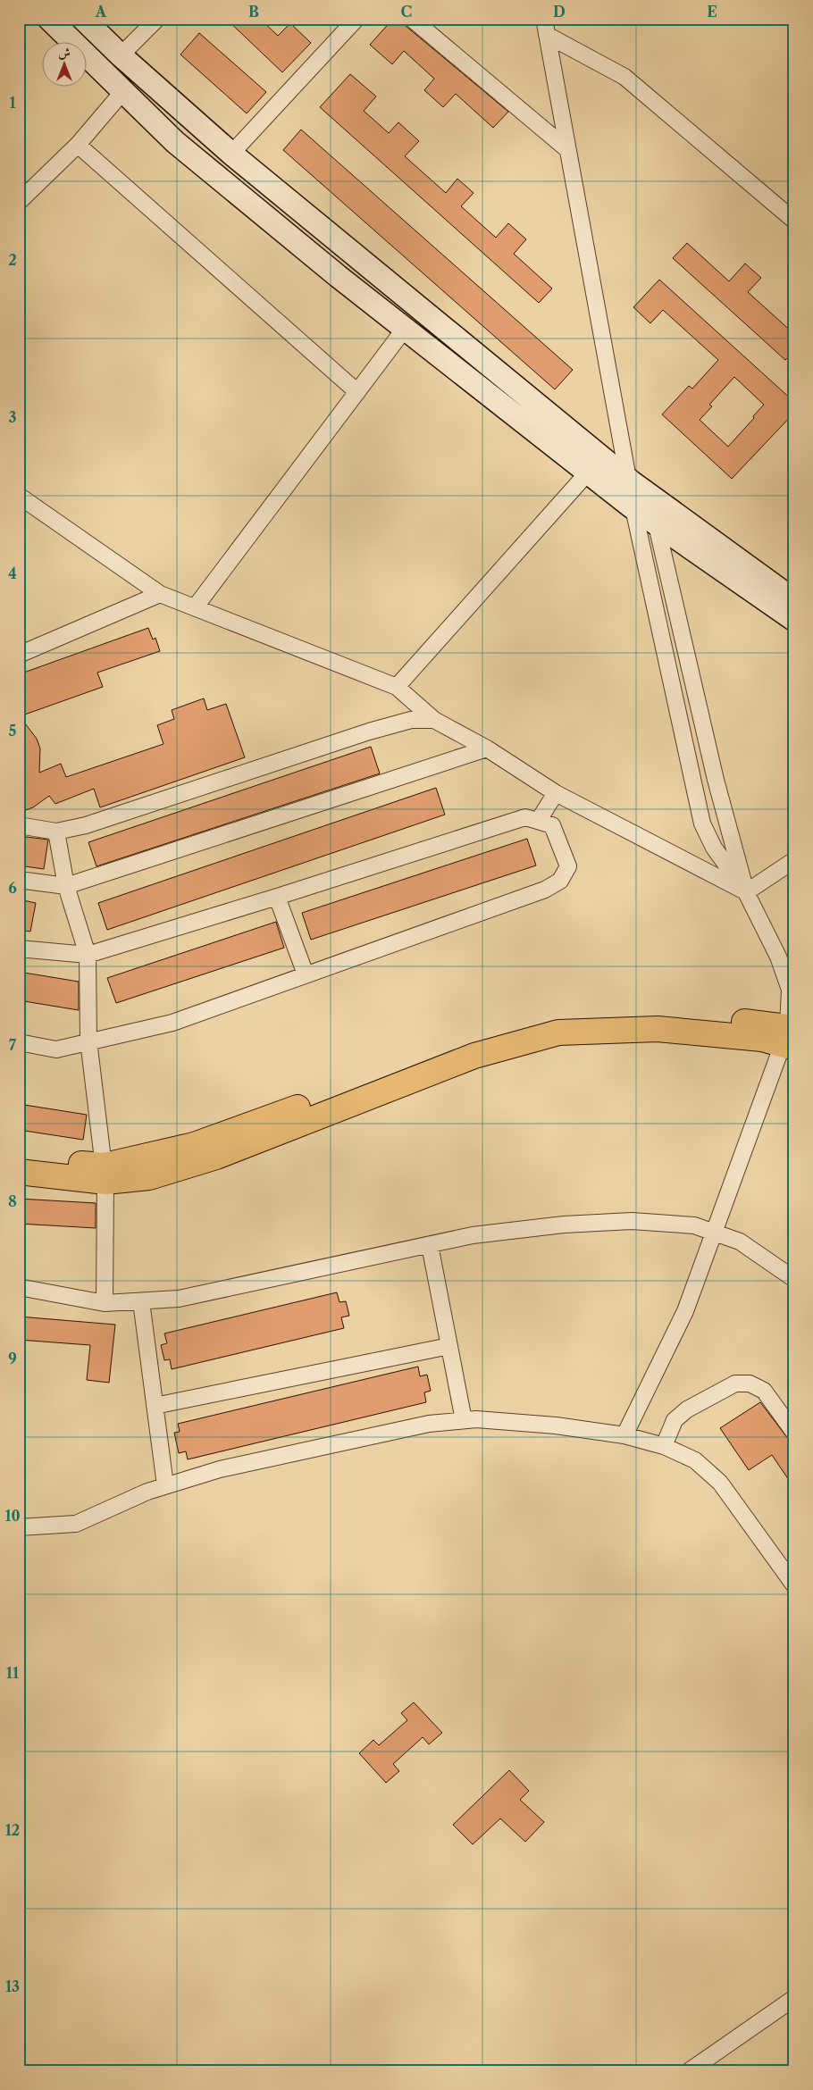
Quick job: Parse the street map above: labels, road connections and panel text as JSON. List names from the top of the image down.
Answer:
{
  "north": "top",
  "grid": {
    "columns": [
      "A",
      "B",
      "C",
      "D",
      "E"
    ],
    "rows": [
      "1",
      "2",
      "3",
      "4",
      "5",
      "6",
      "7",
      "8",
      "9",
      "10",
      "11",
      "12",
      "13"
    ]
  }
}
